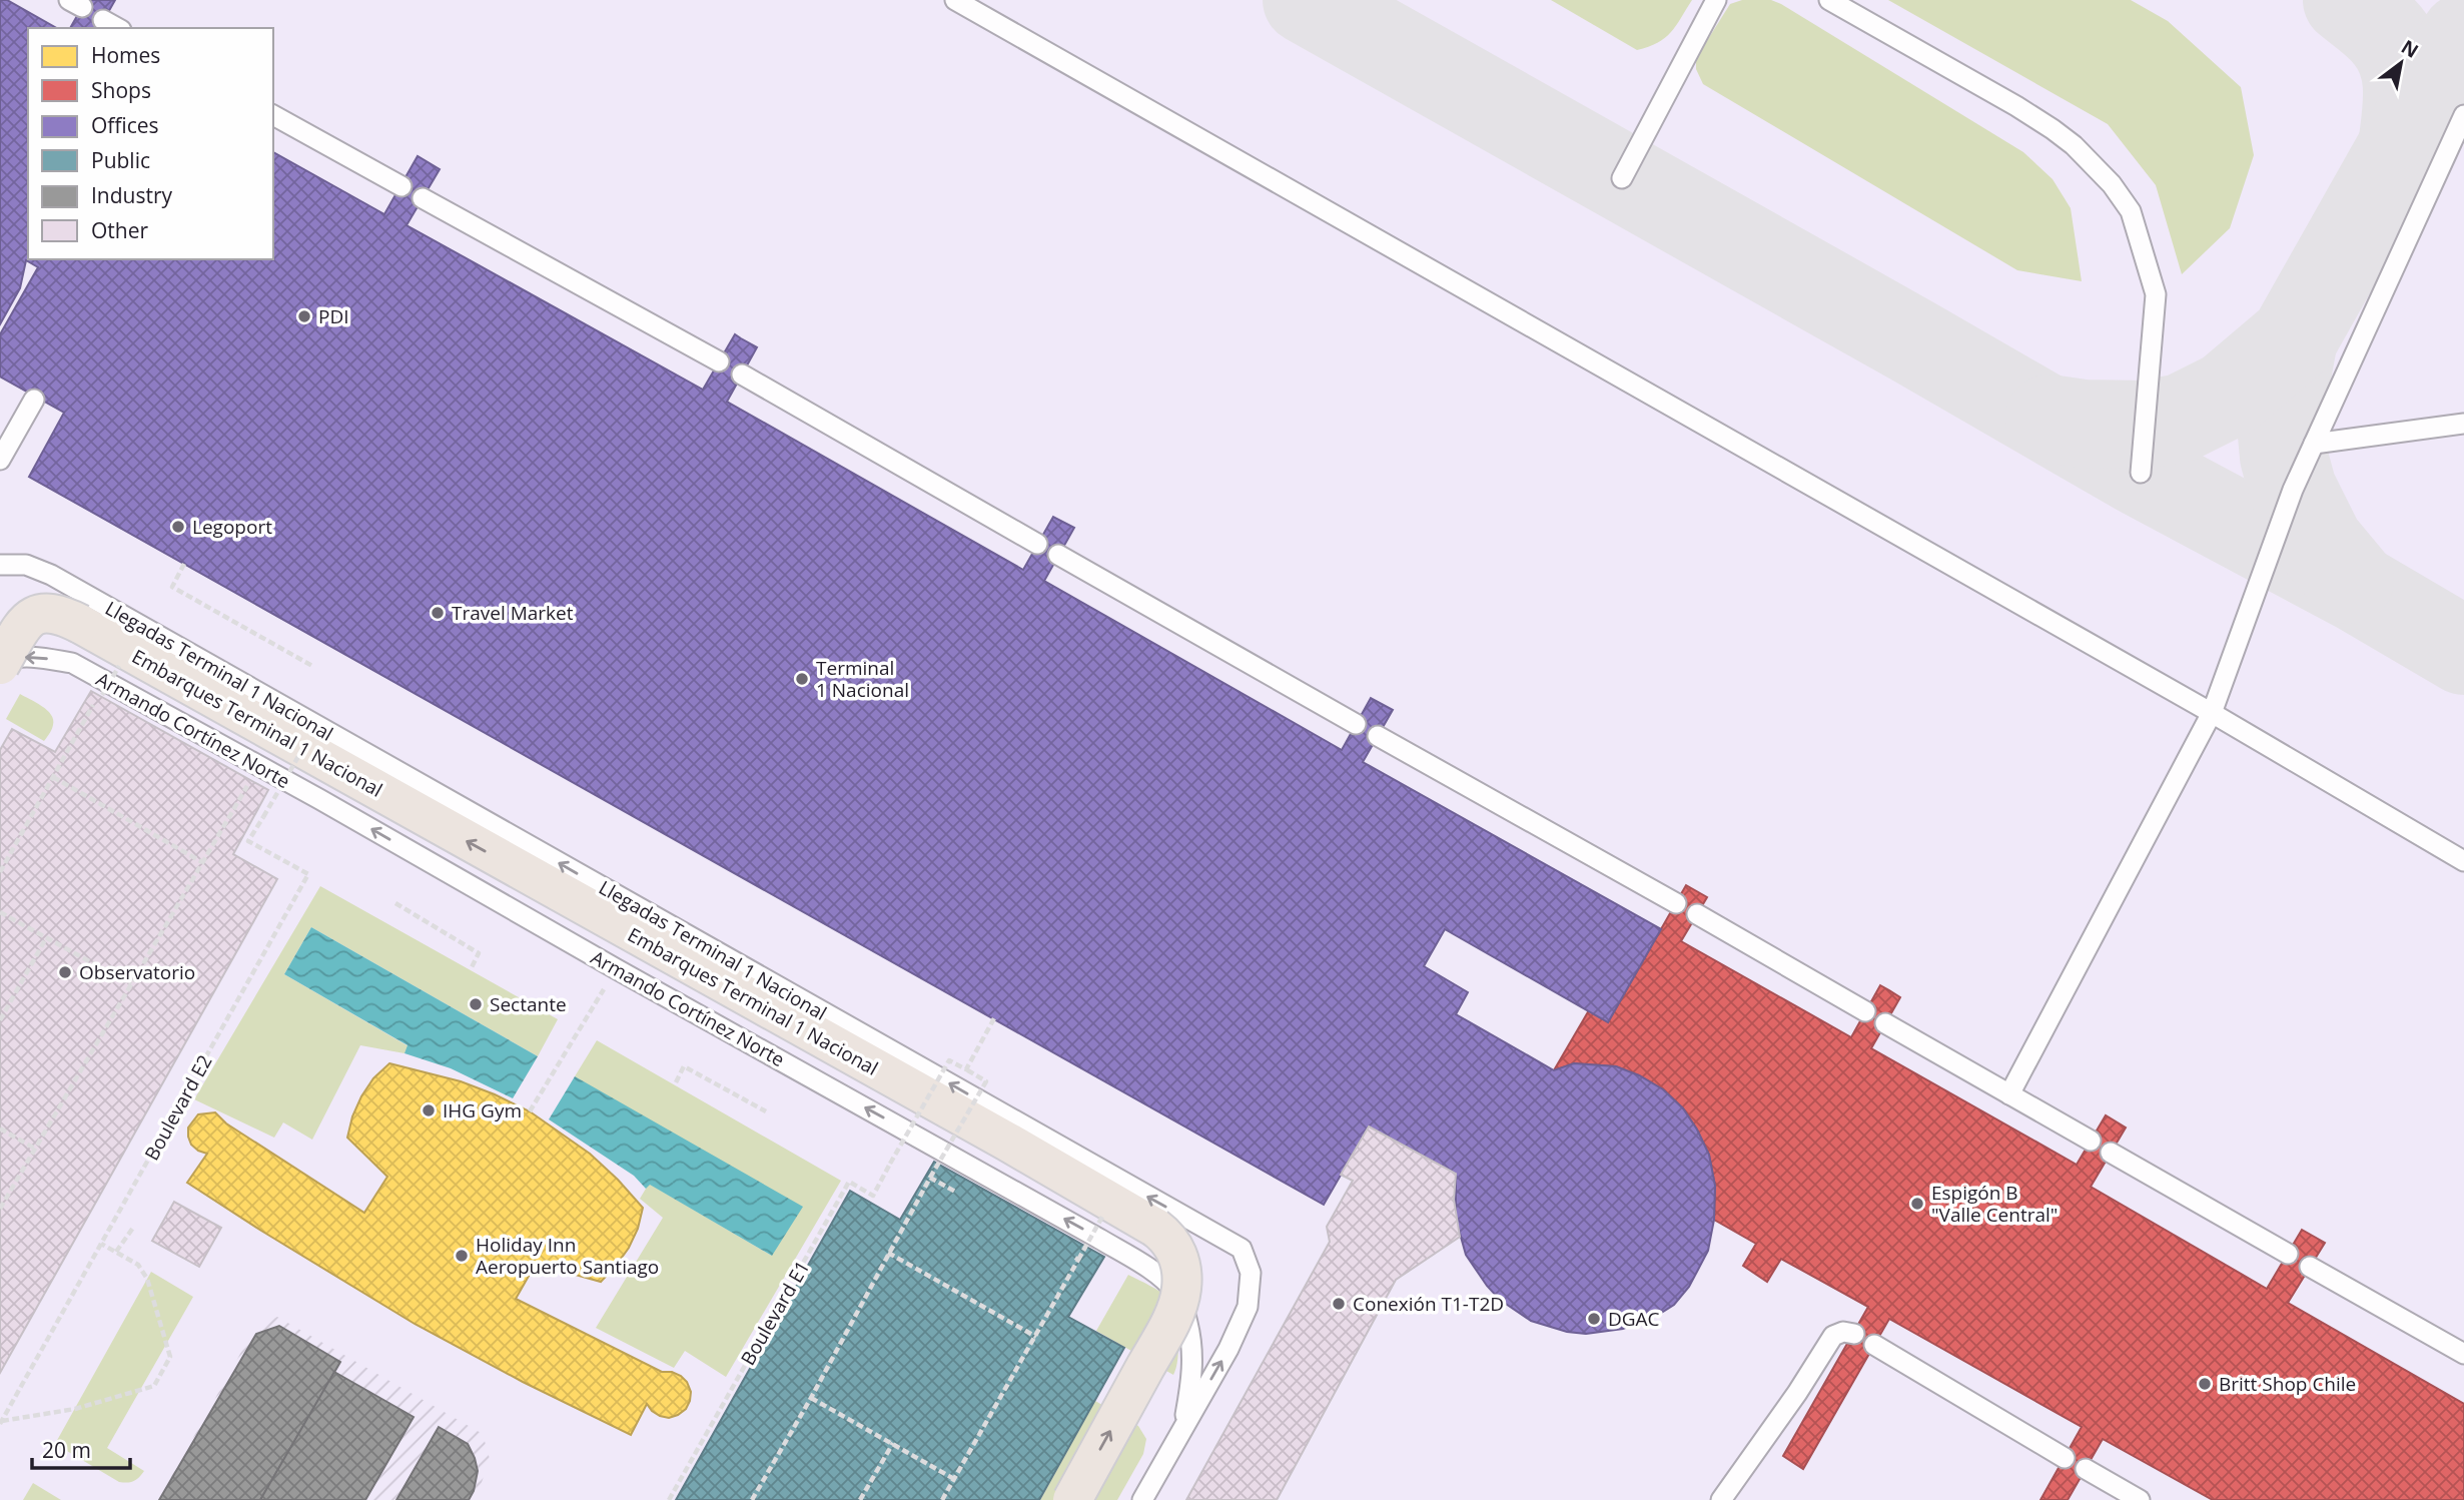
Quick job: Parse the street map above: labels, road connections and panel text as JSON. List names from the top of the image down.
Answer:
{
  "streets": {
    "highway": ["Embarques Terminal 1 Nacional"],
    "lane": ["Llegadas Terminal 1 Nacional", "Armando Cortínez Norte"],
    "path": ["Boulevard E2", "Boulevard E1"]
  },
  "crossings": [
    ["Llegadas Terminal 1 Nacional", "Armando Cortínez Norte"],
    ["Embarques Terminal 1 Nacional", "Armando Cortínez Norte"],
    ["Embarques Terminal 1 Nacional", "Boulevard E2"],
    ["Embarques Terminal 1 Nacional", "Boulevard E1"]
  ],
  "one_way": ["Llegadas Terminal 1 Nacional", "Embarques Terminal 1 Nacional", "Armando Cortínez Norte"],
  "places": [
    "PDI",
    "Legoport",
    "Travel Market",
    "Terminal 1 Nacional",
    "Observatorio",
    "Sectante",
    "IHG Gym",
    "Espigón B \"Valle Central\"",
    "Holiday Inn Aeropuerto Santiago",
    "Conexión T1-T2D",
    "DGAC",
    "Britt Shop Chile"
  ],
  "legend": [
    "Homes",
    "Shops",
    "Offices",
    "Public",
    "Industry",
    "Other"
  ],
  "scale_bar": "20 m",
  "north": "top right"
}
